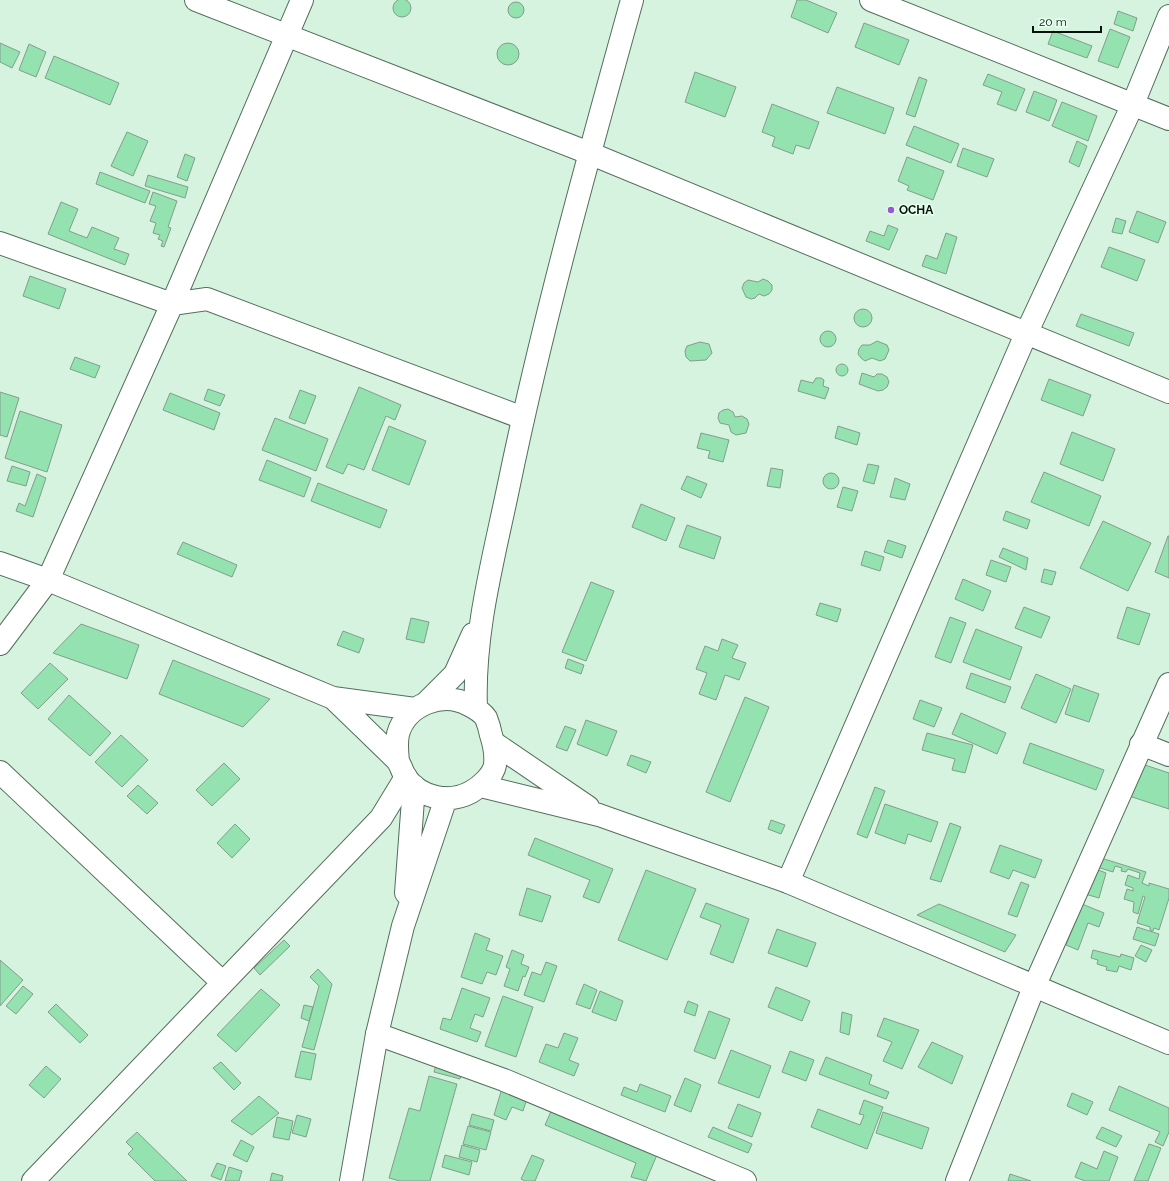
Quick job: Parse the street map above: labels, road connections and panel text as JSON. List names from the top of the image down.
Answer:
{
  "places": ["OCHA"],
  "scale_bar": "20 m"
}
